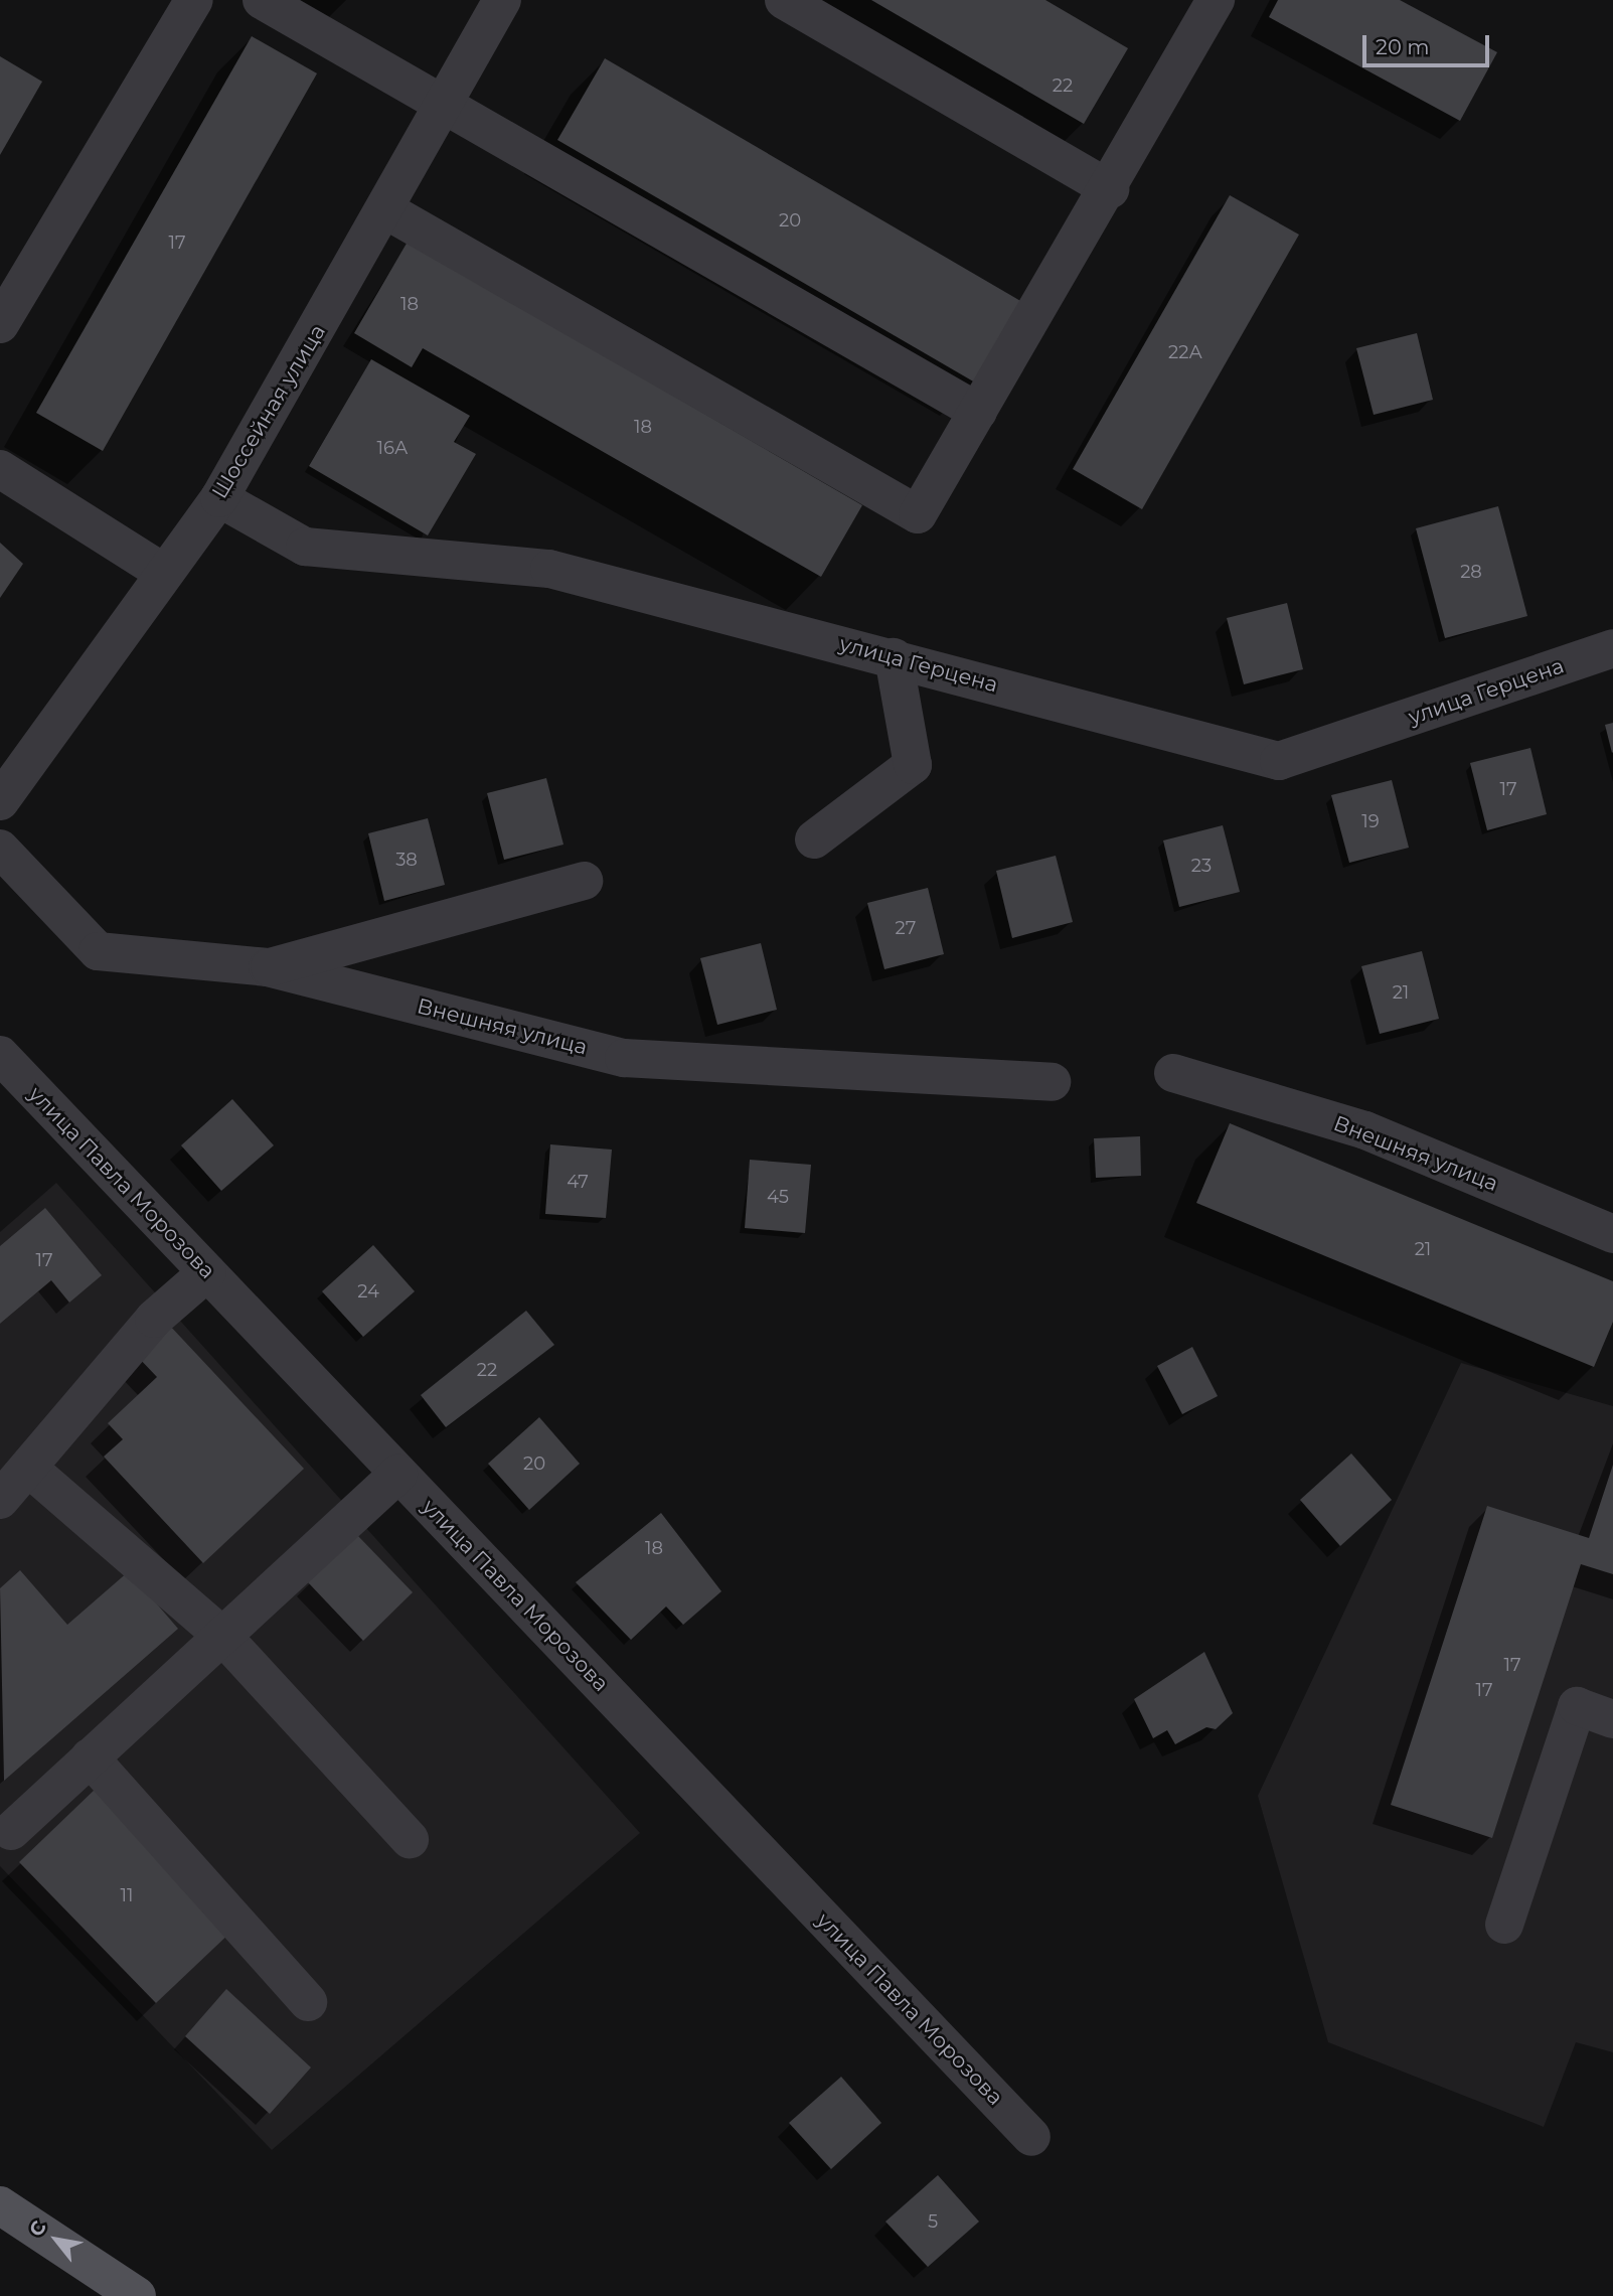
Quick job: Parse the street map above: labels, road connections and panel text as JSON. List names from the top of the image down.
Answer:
{
  "streets": {
    "street": [
      "Шоссейная улица",
      "улица Герцена",
      "Внешняя улица",
      "улица Павла Морозова"
    ]
  },
  "crossings": [
    ["Шоссейная улица", "улица Герцена"]
  ],
  "house_numbers": [
    "22",
    "20",
    "17",
    "18",
    "22А",
    "18",
    "16А",
    "28",
    "17",
    "19",
    "38",
    "23",
    "27",
    "21",
    "47",
    "45",
    "21",
    "17",
    "24",
    "22",
    "20",
    "18",
    "17",
    "17",
    "11",
    "5"
  ],
  "scale_bar": "20 m",
  "north": "top left"
}
